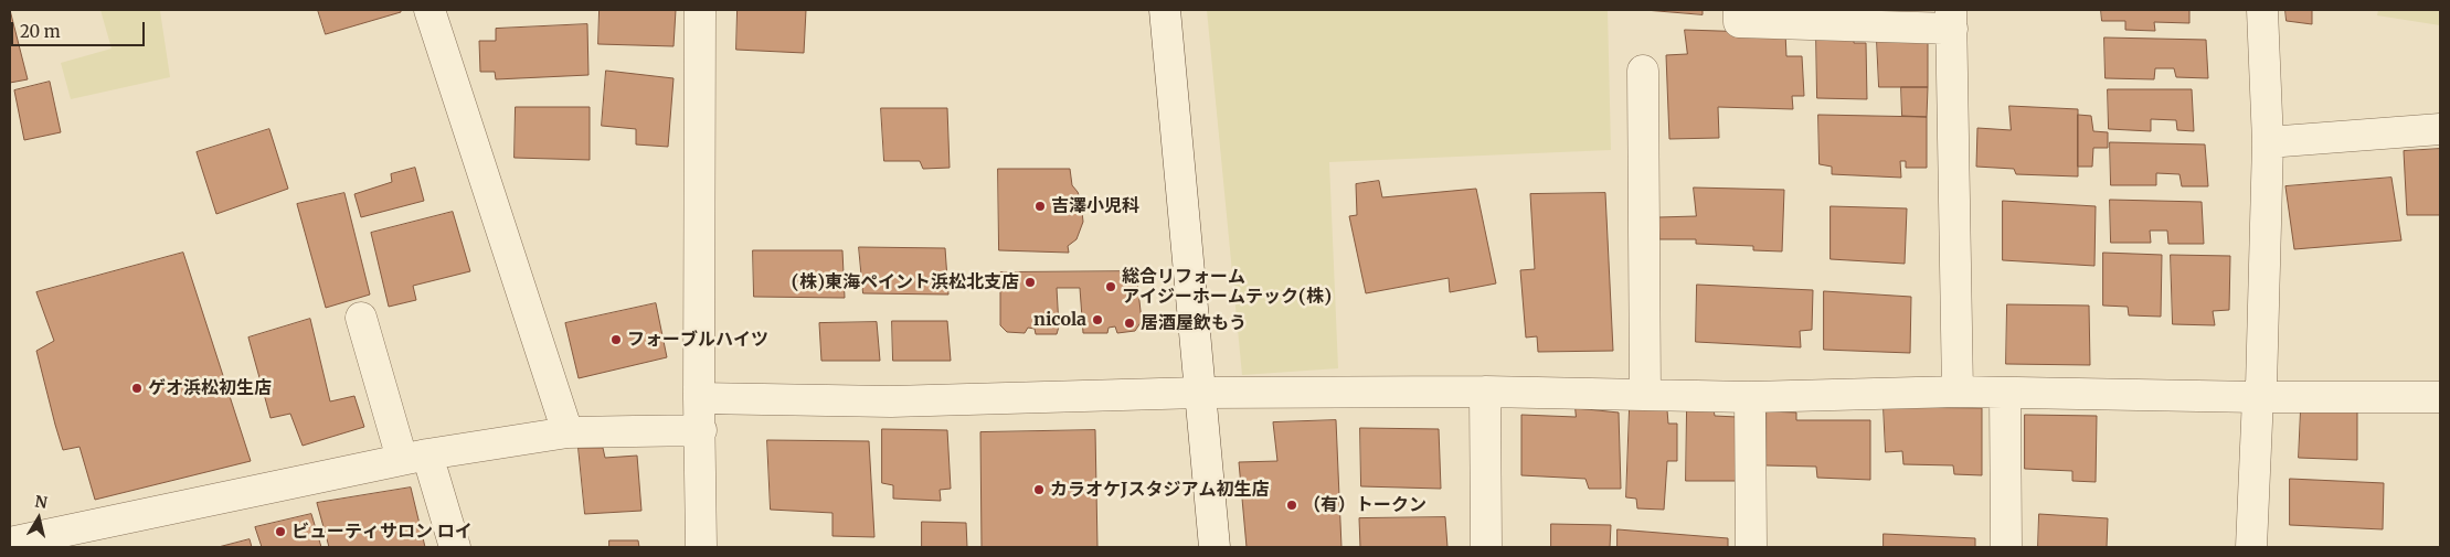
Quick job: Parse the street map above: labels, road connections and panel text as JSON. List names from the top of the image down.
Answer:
{
  "places": [
    "吉澤小児科",
    "(株)東海ペイント浜松北支店",
    "総合リフォーム アイジーホームテック(株)",
    "nicola",
    "居酒屋飲もう",
    "フォーブルハイツ",
    "ゲオ浜松初生店",
    "カラオケJスタジアム初生店",
    "（有）トークン",
    "ビューティサロン ロイ"
  ],
  "scale_bar": "20 m",
  "north": "top"
}
